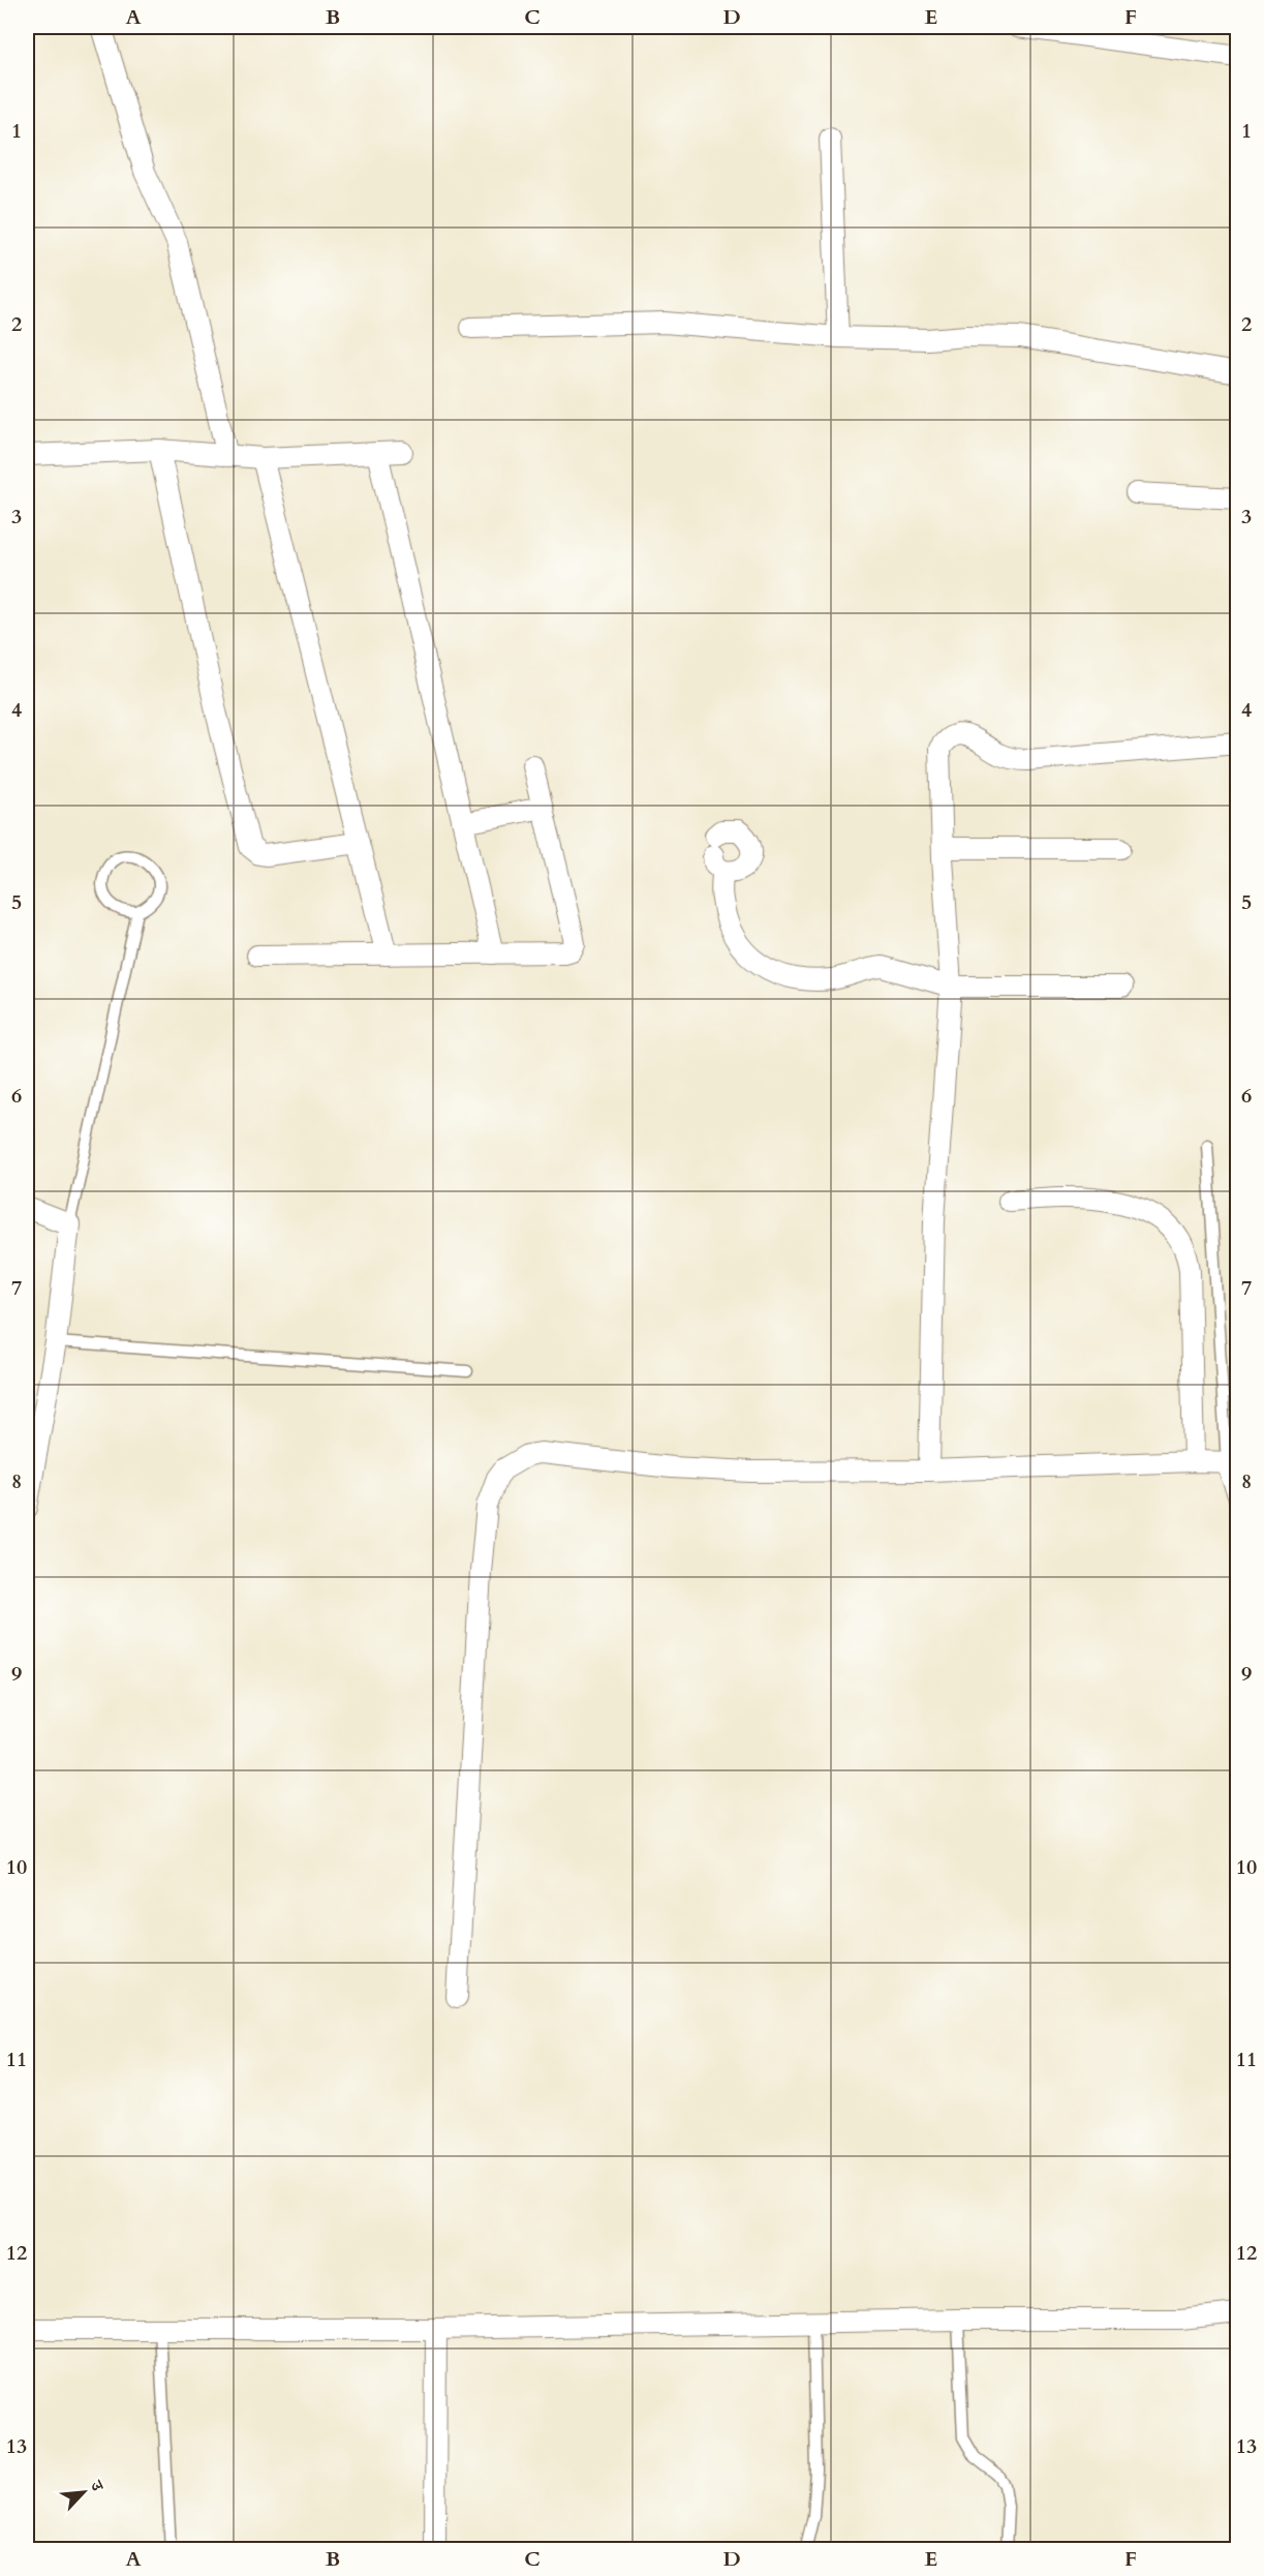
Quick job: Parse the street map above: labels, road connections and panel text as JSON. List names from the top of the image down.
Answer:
{
  "north": "top right",
  "grid": {
    "columns": [
      "A",
      "B",
      "C",
      "D",
      "E",
      "F"
    ],
    "rows": [
      "1",
      "2",
      "3",
      "4",
      "5",
      "6",
      "7",
      "8",
      "9",
      "10",
      "11",
      "12",
      "13"
    ]
  }
}
